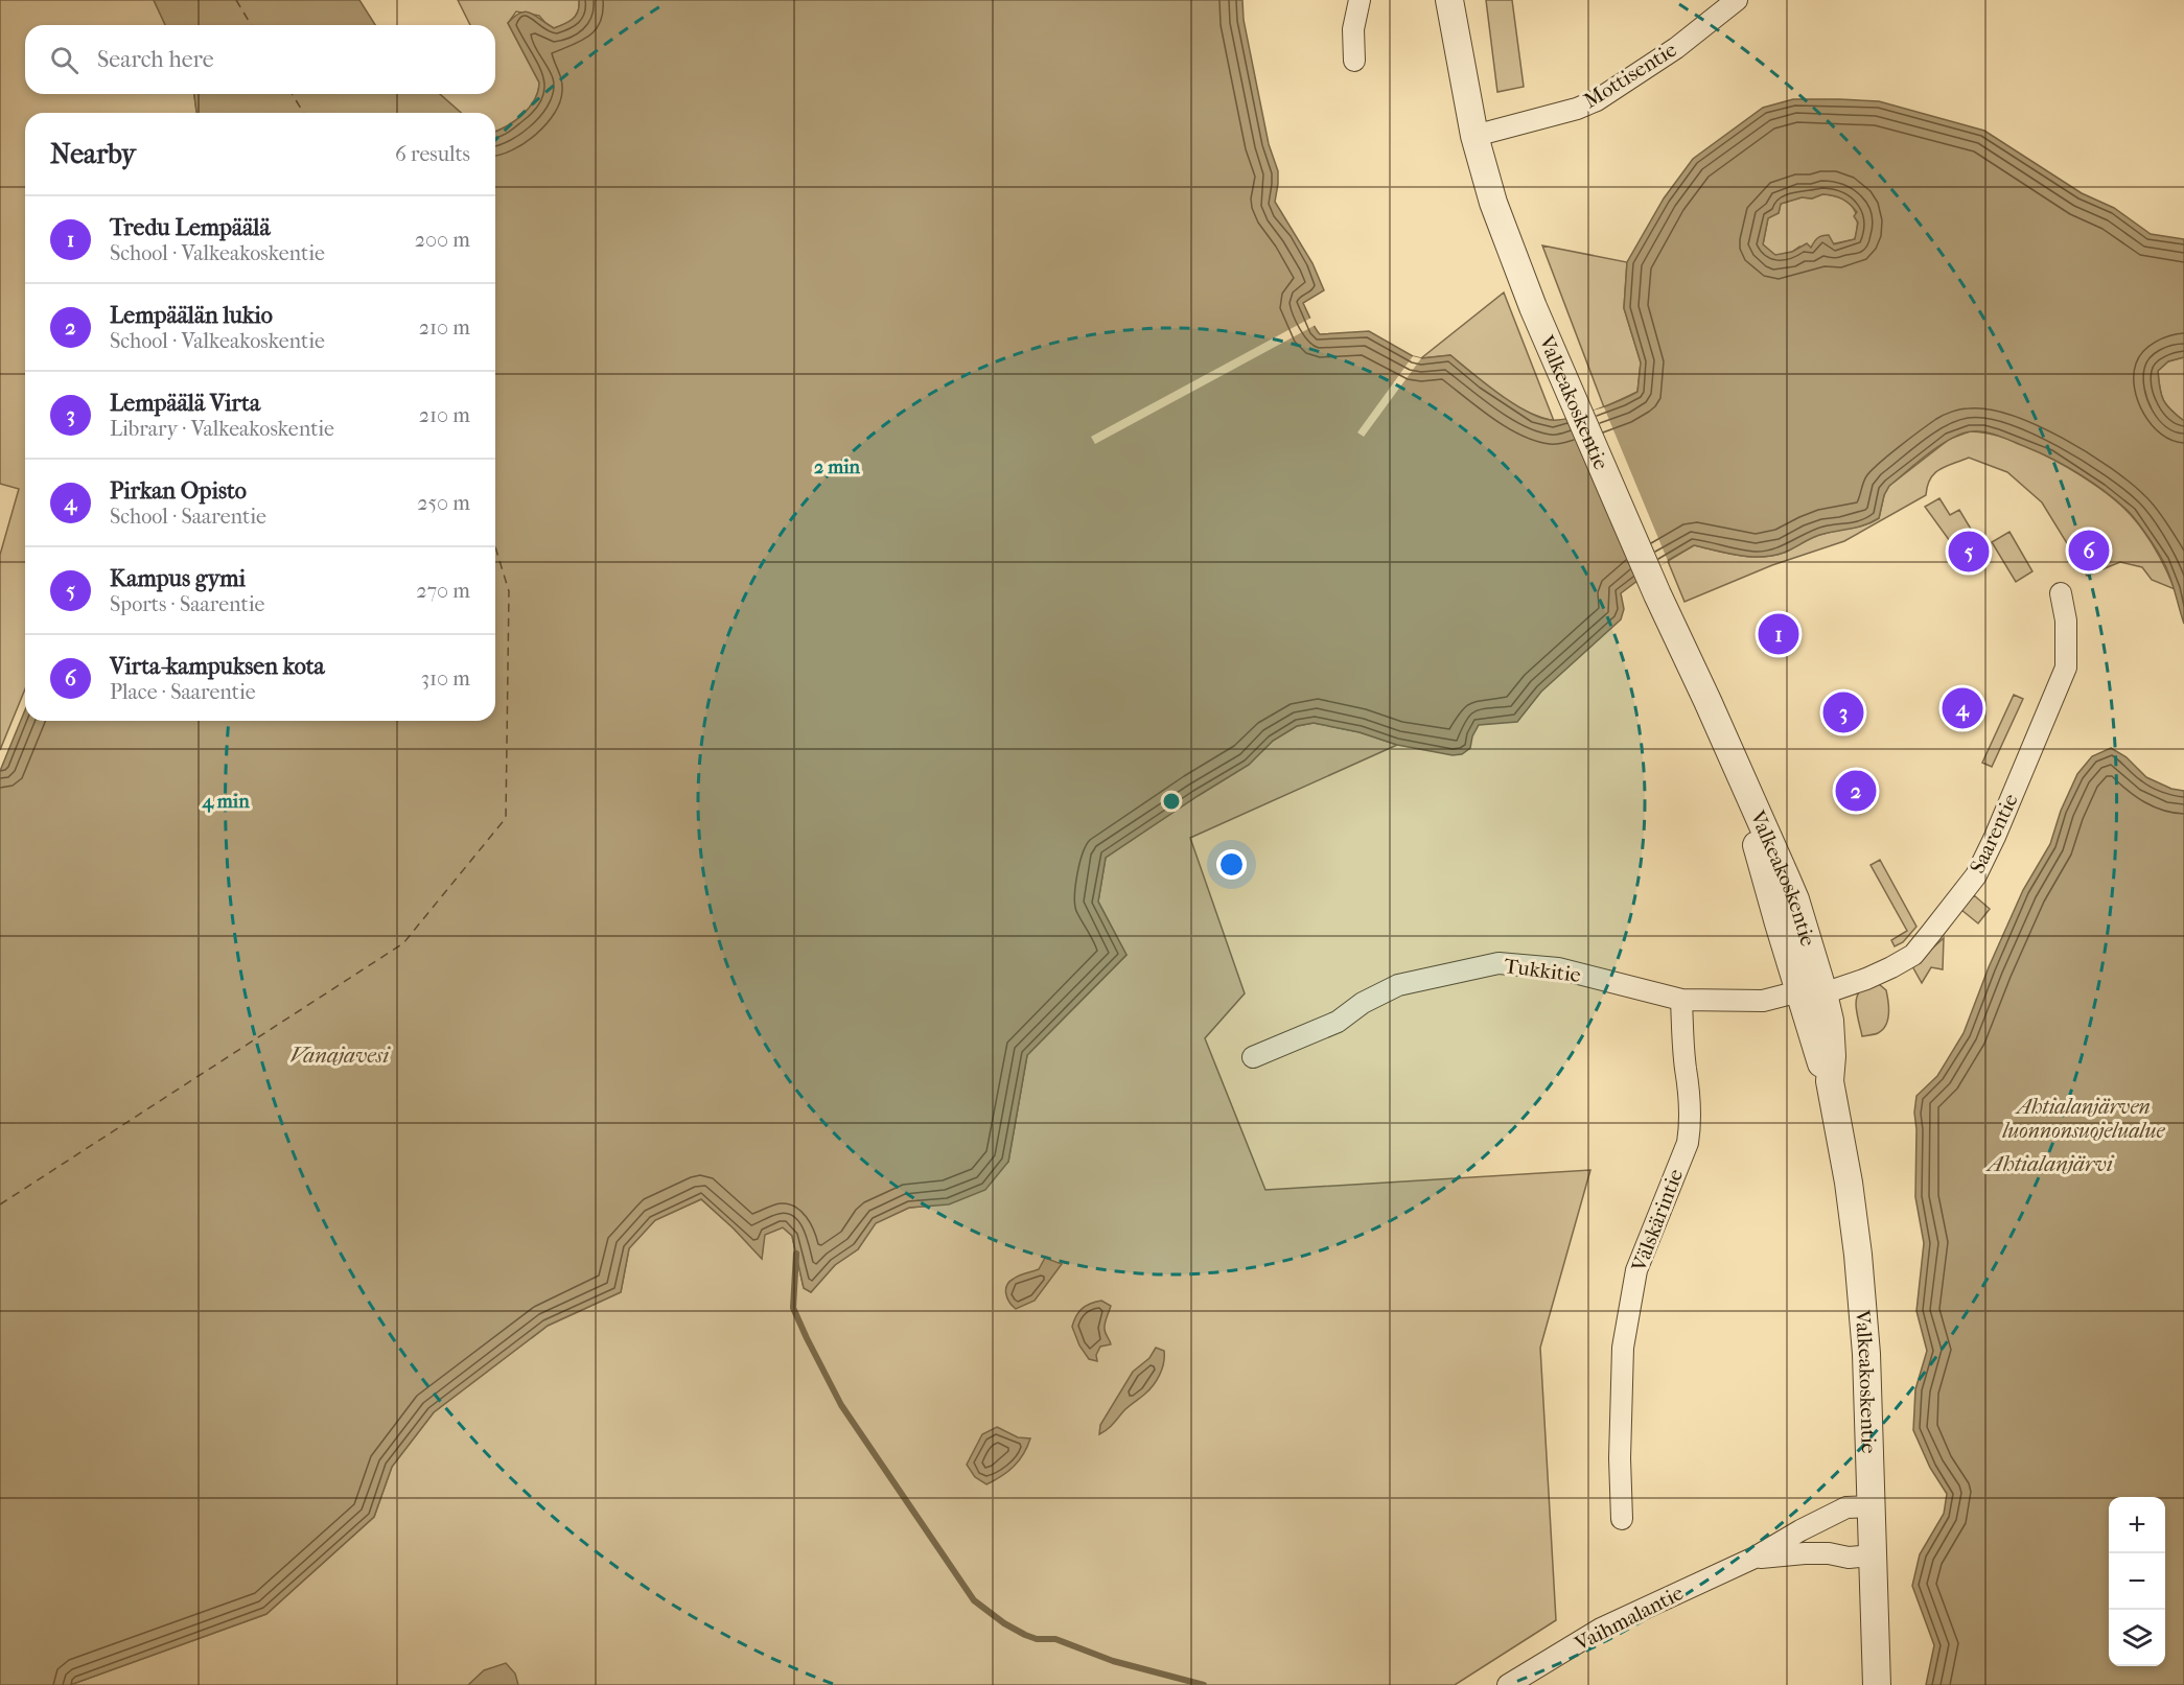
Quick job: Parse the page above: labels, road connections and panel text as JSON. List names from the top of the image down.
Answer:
{
  "streets": {
    "street": [
      "Mottisentie",
      "Valkeakoskentie",
      "Saarentie",
      "Tukkitie",
      "Välskärintie",
      "Vaihmalantie"
    ]
  },
  "crossings": [
    ["Mottisentie", "Valkeakoskentie"],
    ["Valkeakoskentie", "Saarentie"],
    ["Valkeakoskentie", "Tukkitie"],
    ["Valkeakoskentie", "Vaihmalantie"],
    ["Saarentie", "Tukkitie"],
    ["Tukkitie", "Välskärintie"]
  ],
  "water": ["Vanajavesi", "Ahtialanjärvi"],
  "parks": ["Ahtialanjärven luonnonsuojelualue"],
  "page": {
    "search": "Search here",
    "heading": ["Nearby", "6 results"],
    "list": [
      {
        "mark": "1",
        "name": "Tredu Lempäälä",
        "note": "School · Valkeakoskentie",
        "value": "200 m"
      },
      {
        "mark": "2",
        "name": "Lempäälän lukio",
        "note": "School · Valkeakoskentie",
        "value": "210 m"
      },
      {
        "mark": "3",
        "name": "Lempäälä Virta",
        "note": "Library · Valkeakoskentie",
        "value": "210 m"
      },
      {
        "mark": "4",
        "name": "Pirkan Opisto",
        "note": "School · Saarentie",
        "value": "250 m"
      },
      {
        "mark": "5",
        "name": "Kampus gymi",
        "note": "Sports · Saarentie",
        "value": "270 m"
      },
      {
        "mark": "6",
        "name": "Virta-kampuksen kota",
        "note": "Place · Saarentie",
        "value": "310 m"
      }
    ],
    "pins": [
      "6",
      "5",
      "1",
      "4",
      "3",
      "2"
    ],
    "map_buttons": ["+", "−"]
  },
  "rings": ["2 min", "4 min"]
}
